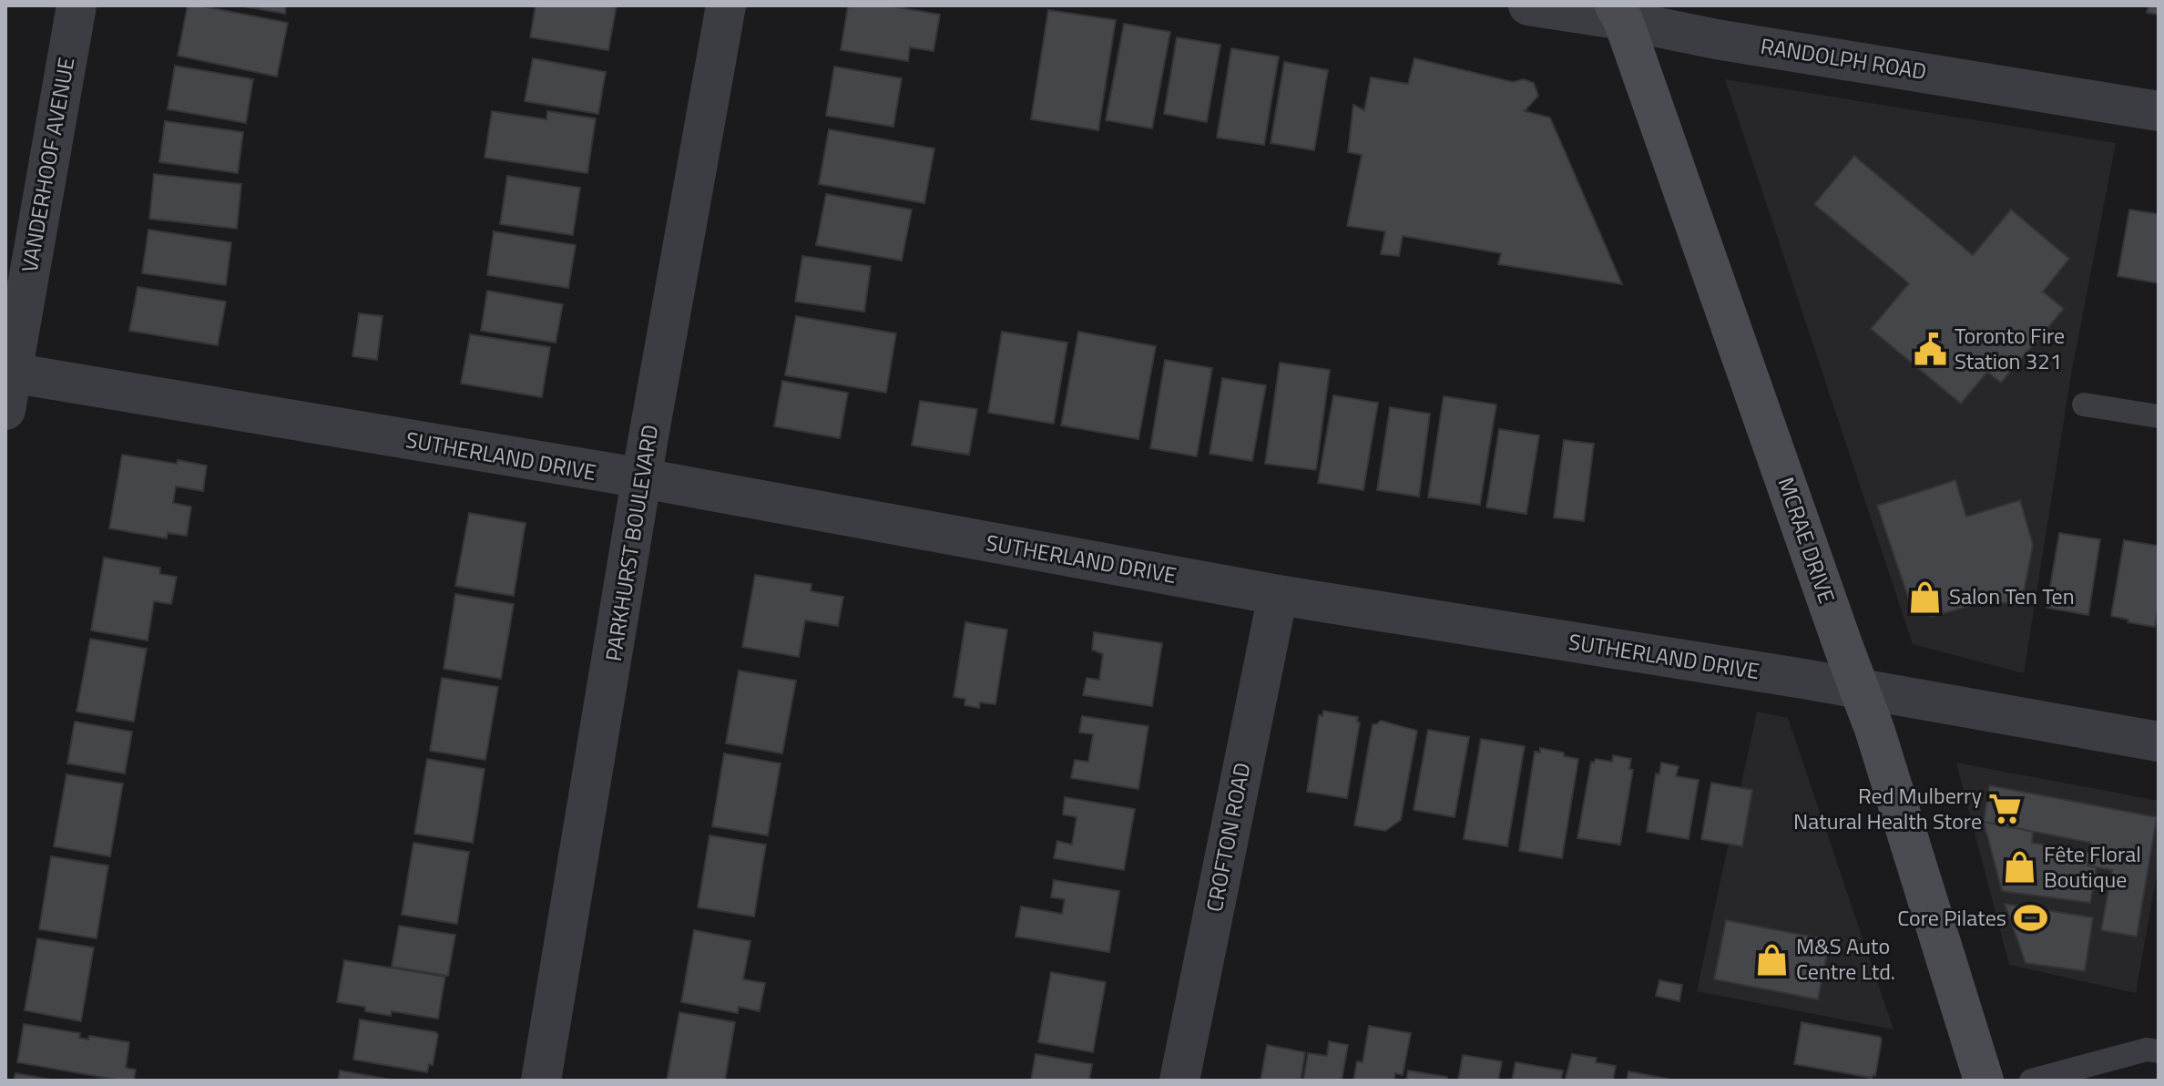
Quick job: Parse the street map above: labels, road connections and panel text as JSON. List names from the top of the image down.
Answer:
{
  "streets": {
    "street": [
      "RANDOLPH ROAD",
      "VANDERHOOF AVENUE",
      "SUTHERLAND DRIVE",
      "MCRAE DRIVE",
      "PARKHURST BOULEVARD",
      "CROFTON ROAD"
    ]
  },
  "crossings": [
    ["RANDOLPH ROAD", "MCRAE DRIVE"],
    ["VANDERHOOF AVENUE", "SUTHERLAND DRIVE"],
    ["SUTHERLAND DRIVE", "MCRAE DRIVE"],
    ["SUTHERLAND DRIVE", "PARKHURST BOULEVARD"],
    ["SUTHERLAND DRIVE", "CROFTON ROAD"]
  ],
  "places": {
    "public building": ["Toronto Fire Station 321"],
    "shop": ["Salon Ten Ten", "Fête Floral Boutique", "M&S Auto Centre Ltd."],
    "supermarket": ["Red Mulberry Natural Health Store"],
    "sports": ["Core Pilates"]
  }
}
